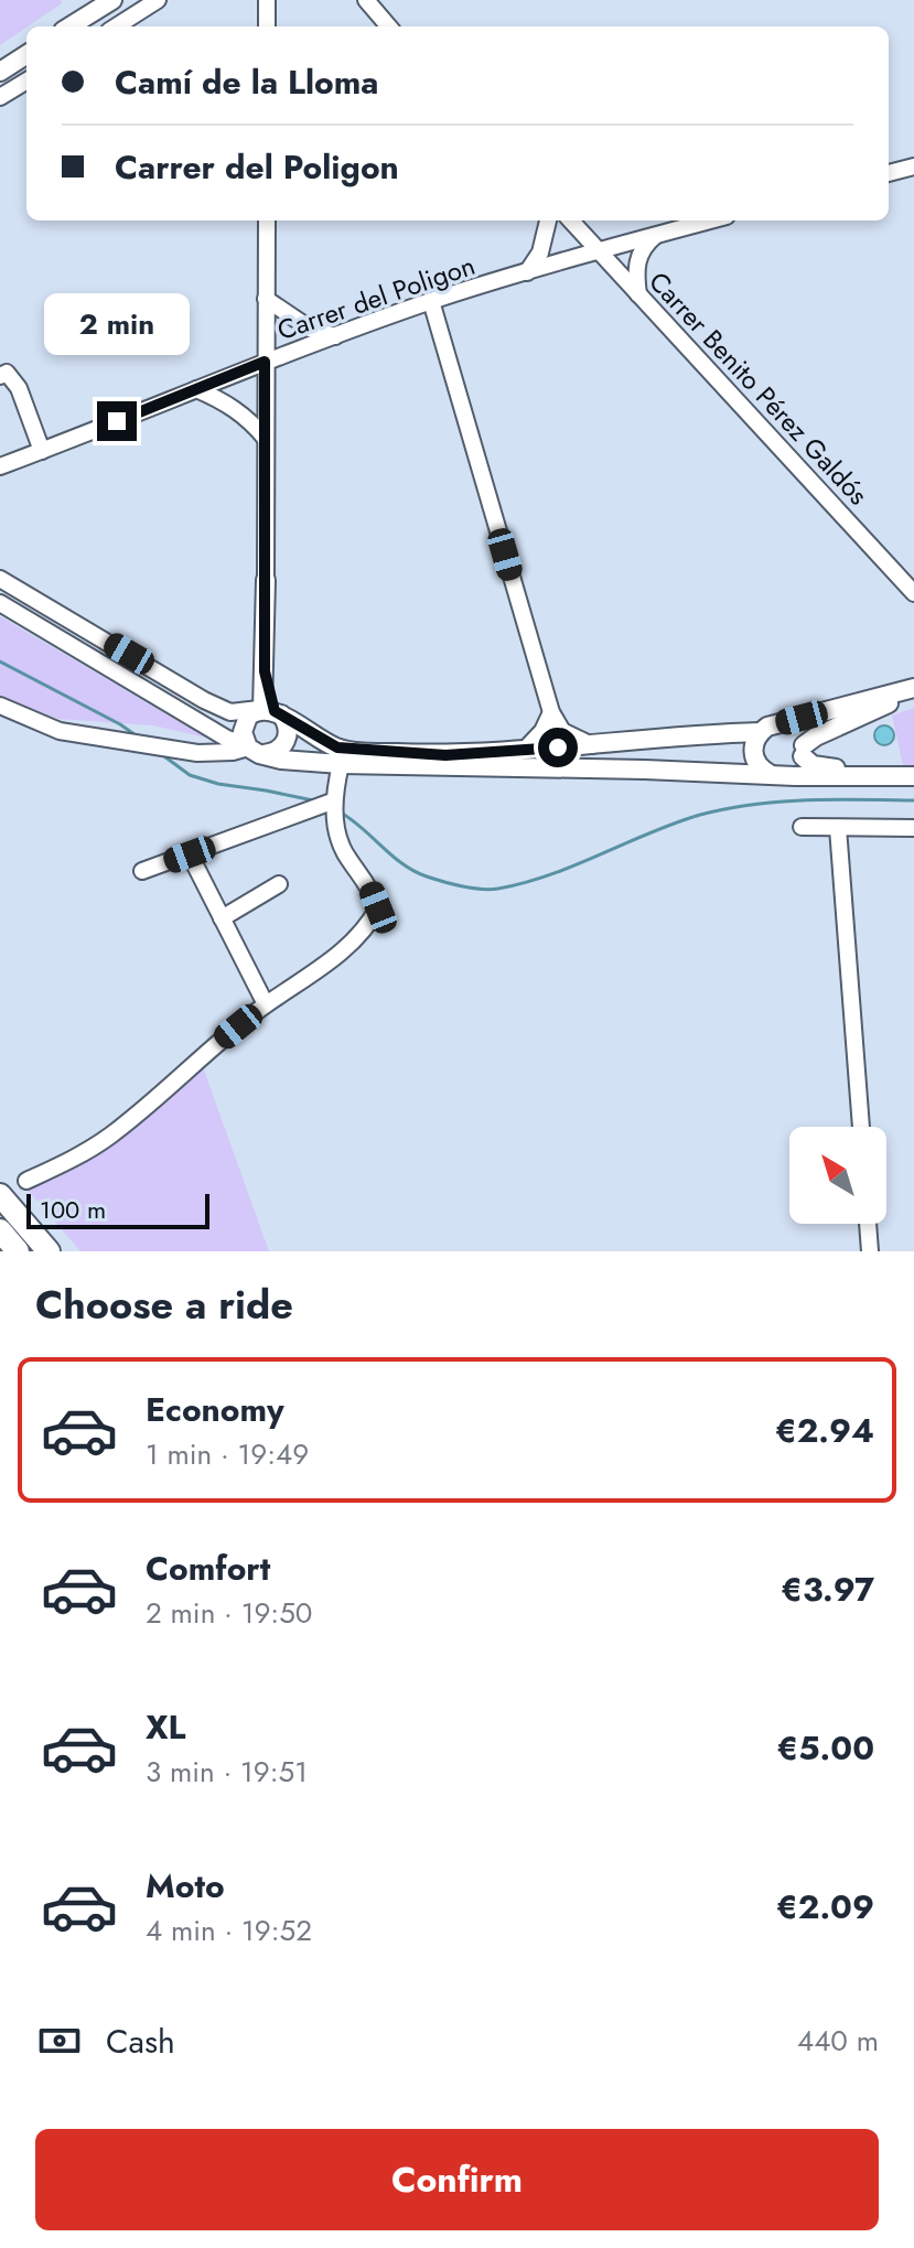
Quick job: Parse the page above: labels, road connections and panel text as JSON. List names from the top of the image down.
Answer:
{
  "streets": {
    "street": ["Carrer del Poligon", "Carrer Benito Pérez Galdós"]
  },
  "crossings": [
    ["Carrer del Poligon", "Carrer Benito Pérez Galdós"]
  ],
  "scale_bar": "100 m",
  "north": "top left",
  "page": {
    "banner": ["Camí de la Lloma", "Carrer del Poligon"],
    "bubble": "2 min",
    "scale": "100 m",
    "heading": "Choose a ride",
    "list": [
      {
        "name": "Economy",
        "note": "1 min · 19:49",
        "value": "€2.94"
      },
      {
        "name": "Comfort",
        "note": "2 min · 19:50",
        "value": "€3.97"
      },
      {
        "name": "XL",
        "note": "3 min · 19:51",
        "value": "€5.00"
      },
      {
        "name": "Moto",
        "note": "4 min · 19:52",
        "value": "€2.09"
      }
    ],
    "pay": ["Cash", "440 m"],
    "buttons": "Confirm"
  }
}
